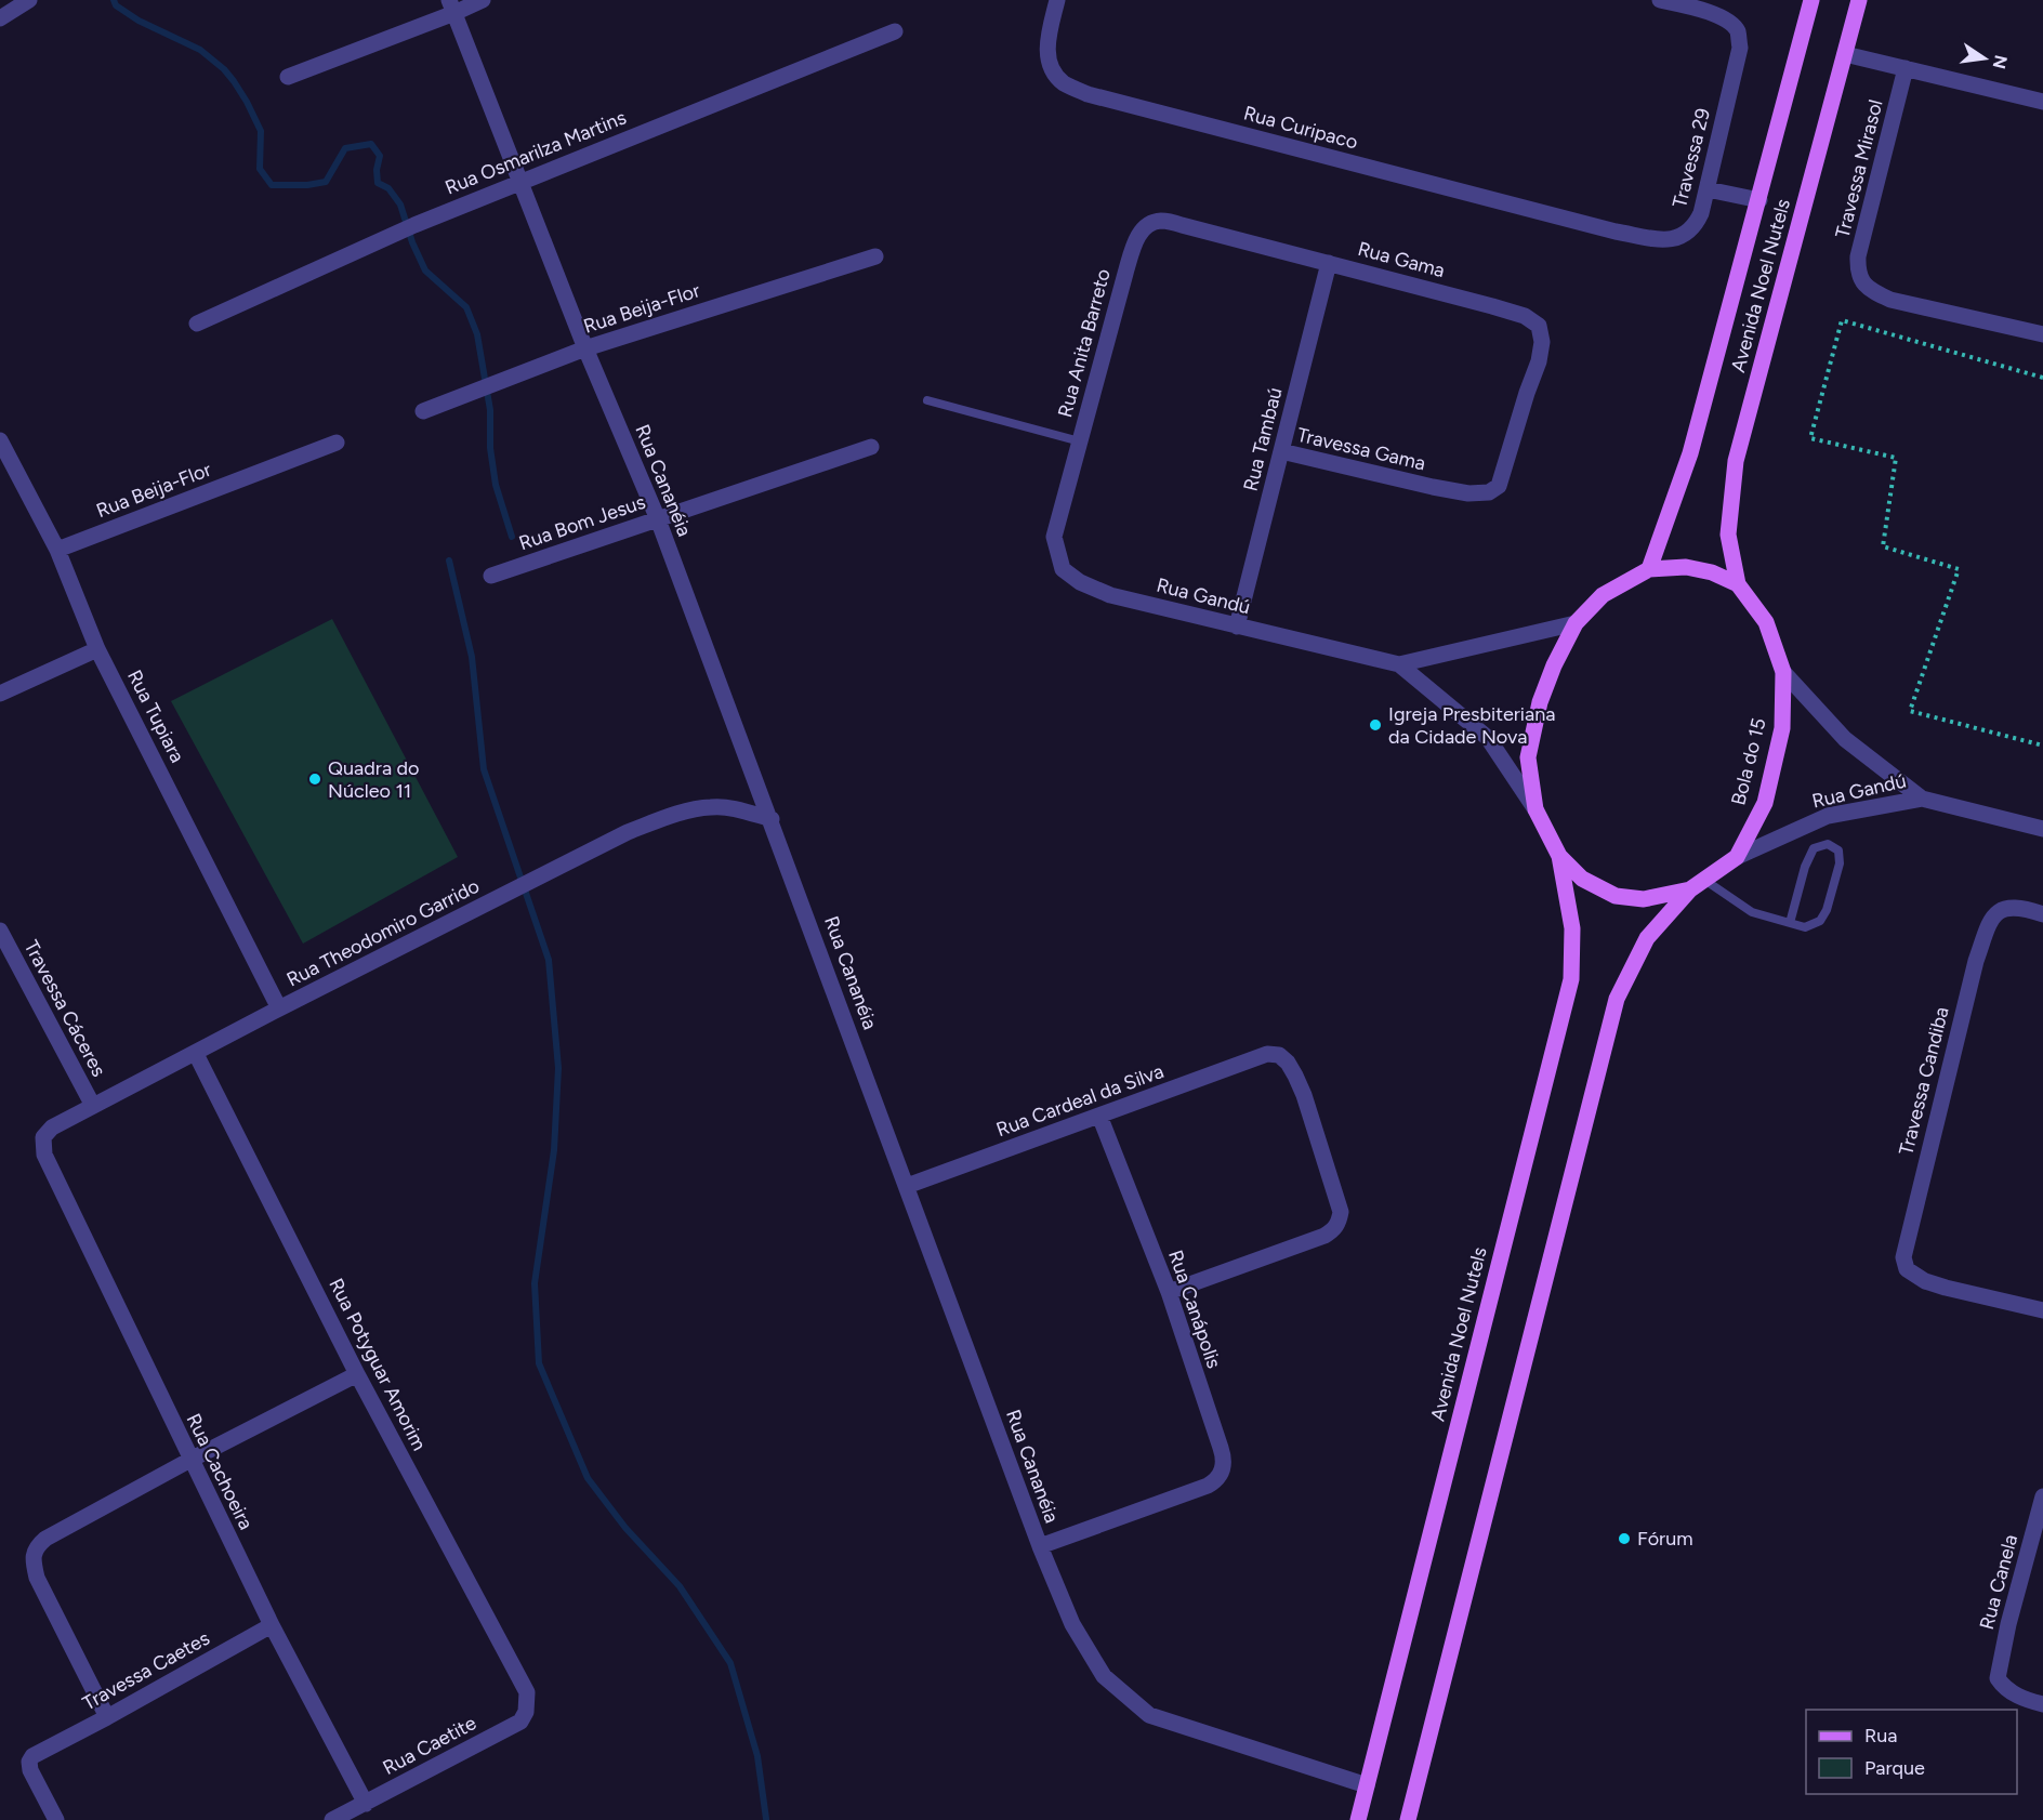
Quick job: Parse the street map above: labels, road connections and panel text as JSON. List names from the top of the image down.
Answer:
{
  "streets": {
    "main road": ["Avenida Noel Nutels", "Bola do 15"],
    "street": [
      "Rua Curipaco",
      "Rua Osmarilza Martins",
      "Travessa 29",
      "Travessa Mirasol",
      "Rua Gama",
      "Rua Beija-Flor",
      "Rua Anita Barreto",
      "Rua Tambaú",
      "Travessa Gama",
      "Rua Cananéia",
      "Rua Bom Jesus",
      "Rua Gandú",
      "Rua Tupiara",
      "Rua Theodomiro Garrido",
      "Travessa Cáceres",
      "Travessa Candiba",
      "Rua Cardeal da Silva",
      "Rua Canápolis",
      "Rua Potyguar Amorim",
      "Rua Cachoeira",
      "Rua Canela",
      "Travessa Caetes",
      "Rua Caetite"
    ]
  },
  "crossings": [
    ["Rua Curipaco", "Travessa 29"],
    ["Rua Osmarilza Martins", "Rua Cananéia"],
    ["Rua Gama", "Rua Anita Barreto"],
    ["Rua Gama", "Rua Tambaú"],
    ["Rua Gama", "Travessa Gama"],
    ["Avenida Noel Nutels", "Rua Cananéia"],
    ["Avenida Noel Nutels", "Bola do 15"],
    ["Rua Beija-Flor", "Rua Cananéia"],
    ["Rua Beija-Flor", "Rua Tupiara"],
    ["Rua Anita Barreto", "Rua Gandú"],
    ["Rua Tambaú", "Travessa Gama"],
    ["Rua Tambaú", "Rua Gandú"],
    ["Rua Cananéia", "Rua Bom Jesus"],
    ["Rua Cananéia", "Rua Theodomiro Garrido"],
    ["Rua Cananéia", "Rua Cardeal da Silva"],
    ["Rua Cananéia", "Rua Canápolis"],
    ["Rua Gandú", "Bola do 15"],
    ["Rua Tupiara", "Rua Theodomiro Garrido"],
    ["Rua Theodomiro Garrido", "Travessa Cáceres"],
    ["Rua Theodomiro Garrido", "Rua Potyguar Amorim"],
    ["Rua Theodomiro Garrido", "Rua Cachoeira"],
    ["Rua Cardeal da Silva", "Rua Canápolis"],
    ["Rua Potyguar Amorim", "Rua Caetite"],
    ["Rua Cachoeira", "Travessa Caetes"],
    ["Rua Cachoeira", "Rua Caetite"]
  ],
  "places": ["Igreja Presbiteriana da Cidade Nova", "Quadra do Núcleo 11", "Fórum"],
  "legend": ["Rua", "Parque"],
  "north": "right"
}
